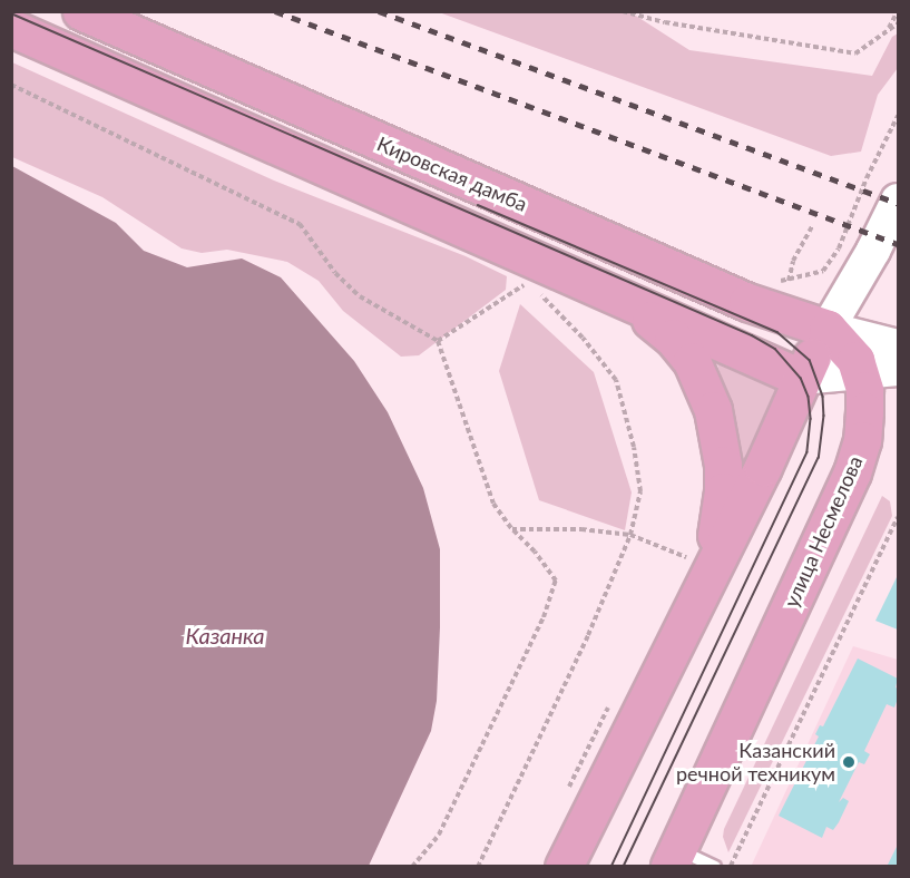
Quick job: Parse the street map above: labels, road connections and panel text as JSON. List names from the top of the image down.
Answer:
{
  "streets": {
    "main road": ["Кировская дамба", "улица Несмелова"]
  },
  "crossings": [
    ["Кировская дамба", "улица Несмелова"]
  ],
  "water": ["Казанка"],
  "places": ["Казанский речной техникум"]
}
